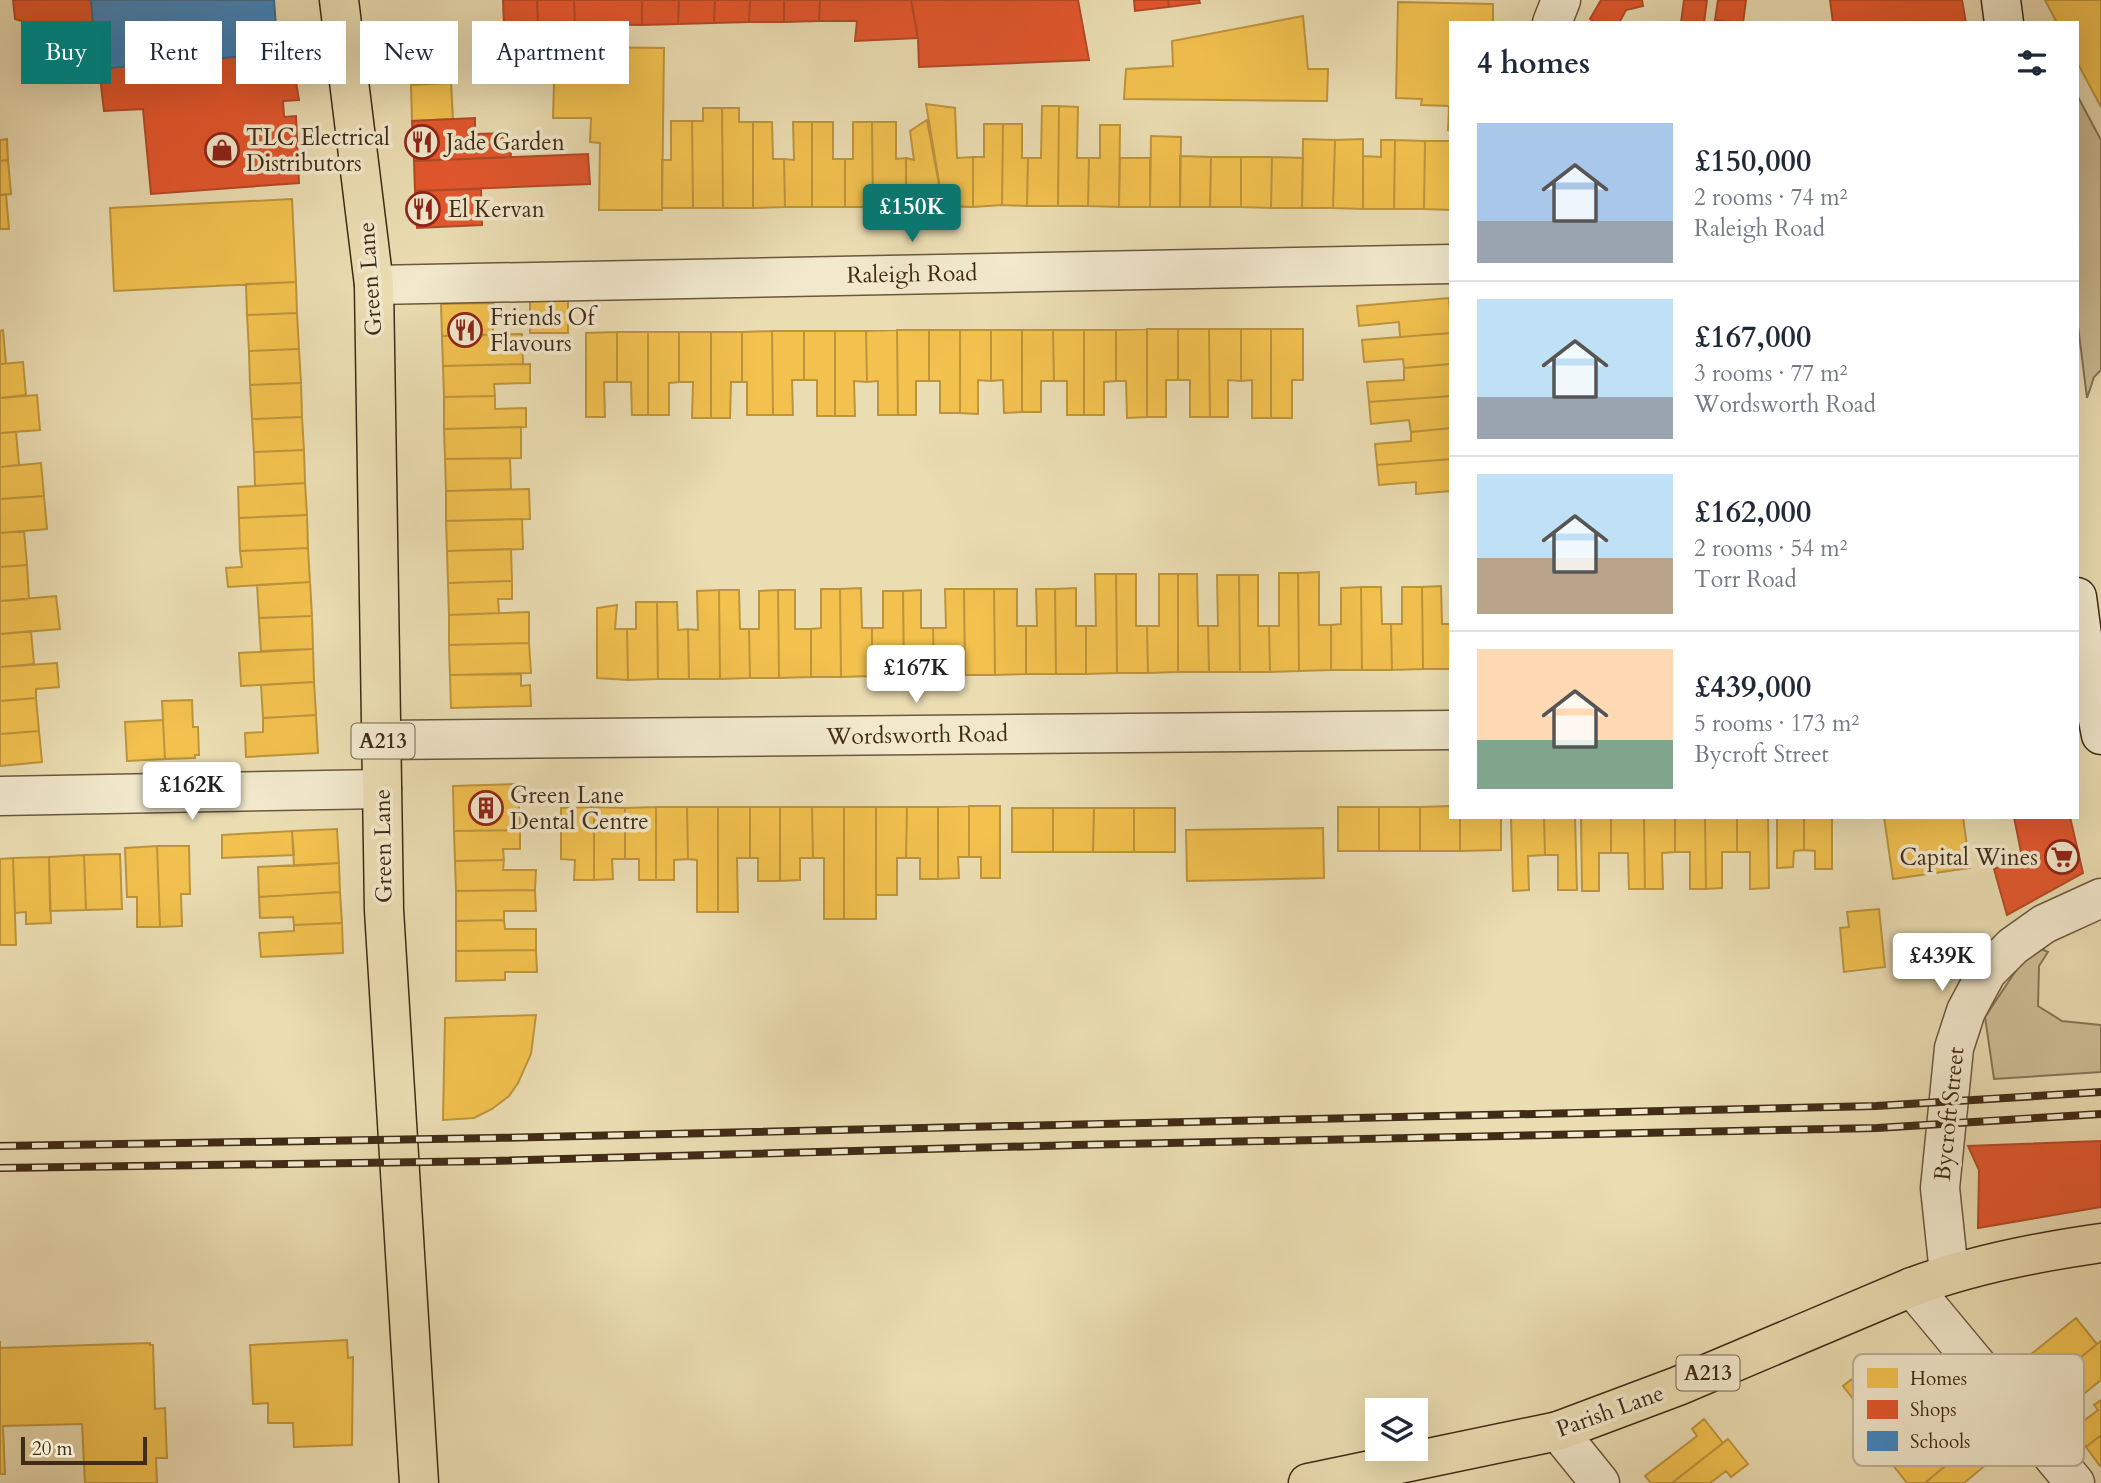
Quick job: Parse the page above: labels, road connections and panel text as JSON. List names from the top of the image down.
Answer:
{
  "streets": {
    "main road": ["Green Lane", "A213", "Parish Lane"],
    "street": ["Raleigh Road", "Wordsworth Road", "Bycroft Street"]
  },
  "crossings": [
    ["Raleigh Road", "Green Lane"],
    ["Green Lane", "Wordsworth Road"],
    ["Bycroft Street", "Parish Lane"]
  ],
  "places": {
    "restaurant": ["Jade Garden", "El Kervan", "Friends Of Flavours"],
    "shop": ["TLC Electrical Distributors"],
    "building": ["Green Lane Dental Centre"],
    "supermarket": ["Capital Wines"]
  },
  "legend": ["Homes", "Shops", "Schools"],
  "scale_bar": "20 m",
  "page": {
    "chip": [
      "Buy",
      "Rent",
      "Filters",
      "New",
      "Apartment"
    ],
    "heading": "4 homes",
    "list": [
      {
        "name": "£150,000",
        "note": "2 rooms · 74 m² · Raleigh Road"
      },
      {
        "name": "£167,000",
        "note": "3 rooms · 77 m² · Wordsworth Road"
      },
      {
        "name": "£162,000",
        "note": "2 rooms · 54 m² · Torr Road"
      },
      {
        "name": "£439,000",
        "note": "5 rooms · 173 m² · Bycroft Street"
      }
    ],
    "price": [
      "£150K",
      "£167K",
      "£162K",
      "£439K"
    ],
    "scale": "20 m"
  }
}
